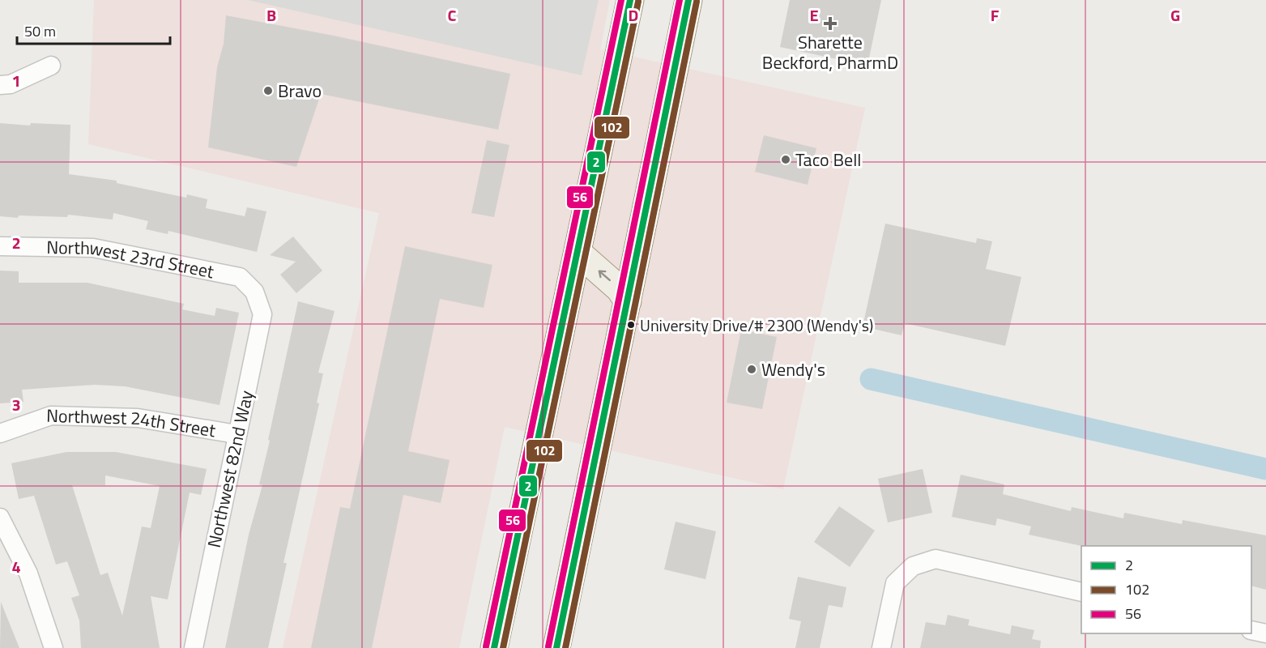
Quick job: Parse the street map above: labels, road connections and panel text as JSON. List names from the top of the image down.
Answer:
{
  "streets": {
    "street": ["Northwest 23rd Street", "Northwest 24th Street", "Northwest 82nd Way"]
  },
  "crossings": [
    ["Northwest 23rd Street", "Northwest 82nd Way"],
    ["Northwest 24th Street", "Northwest 82nd Way"]
  ],
  "places": {
    "health": ["Sharette Beckford, PharmD"],
    "other": [
      "Bravo",
      "Taco Bell",
      "University Drive/# 2300 (Wendy's)",
      "Wendy's"
    ]
  },
  "lines": ["transit line 2", "transit line 56", "transit line 102"],
  "legend": ["2", "102", "56"],
  "scale_bar": "50 m",
  "grid": {
    "columns": [
      "B",
      "C",
      "D",
      "E",
      "F",
      "G"
    ],
    "rows": [
      "1",
      "2",
      "3",
      "4"
    ]
  }
}
